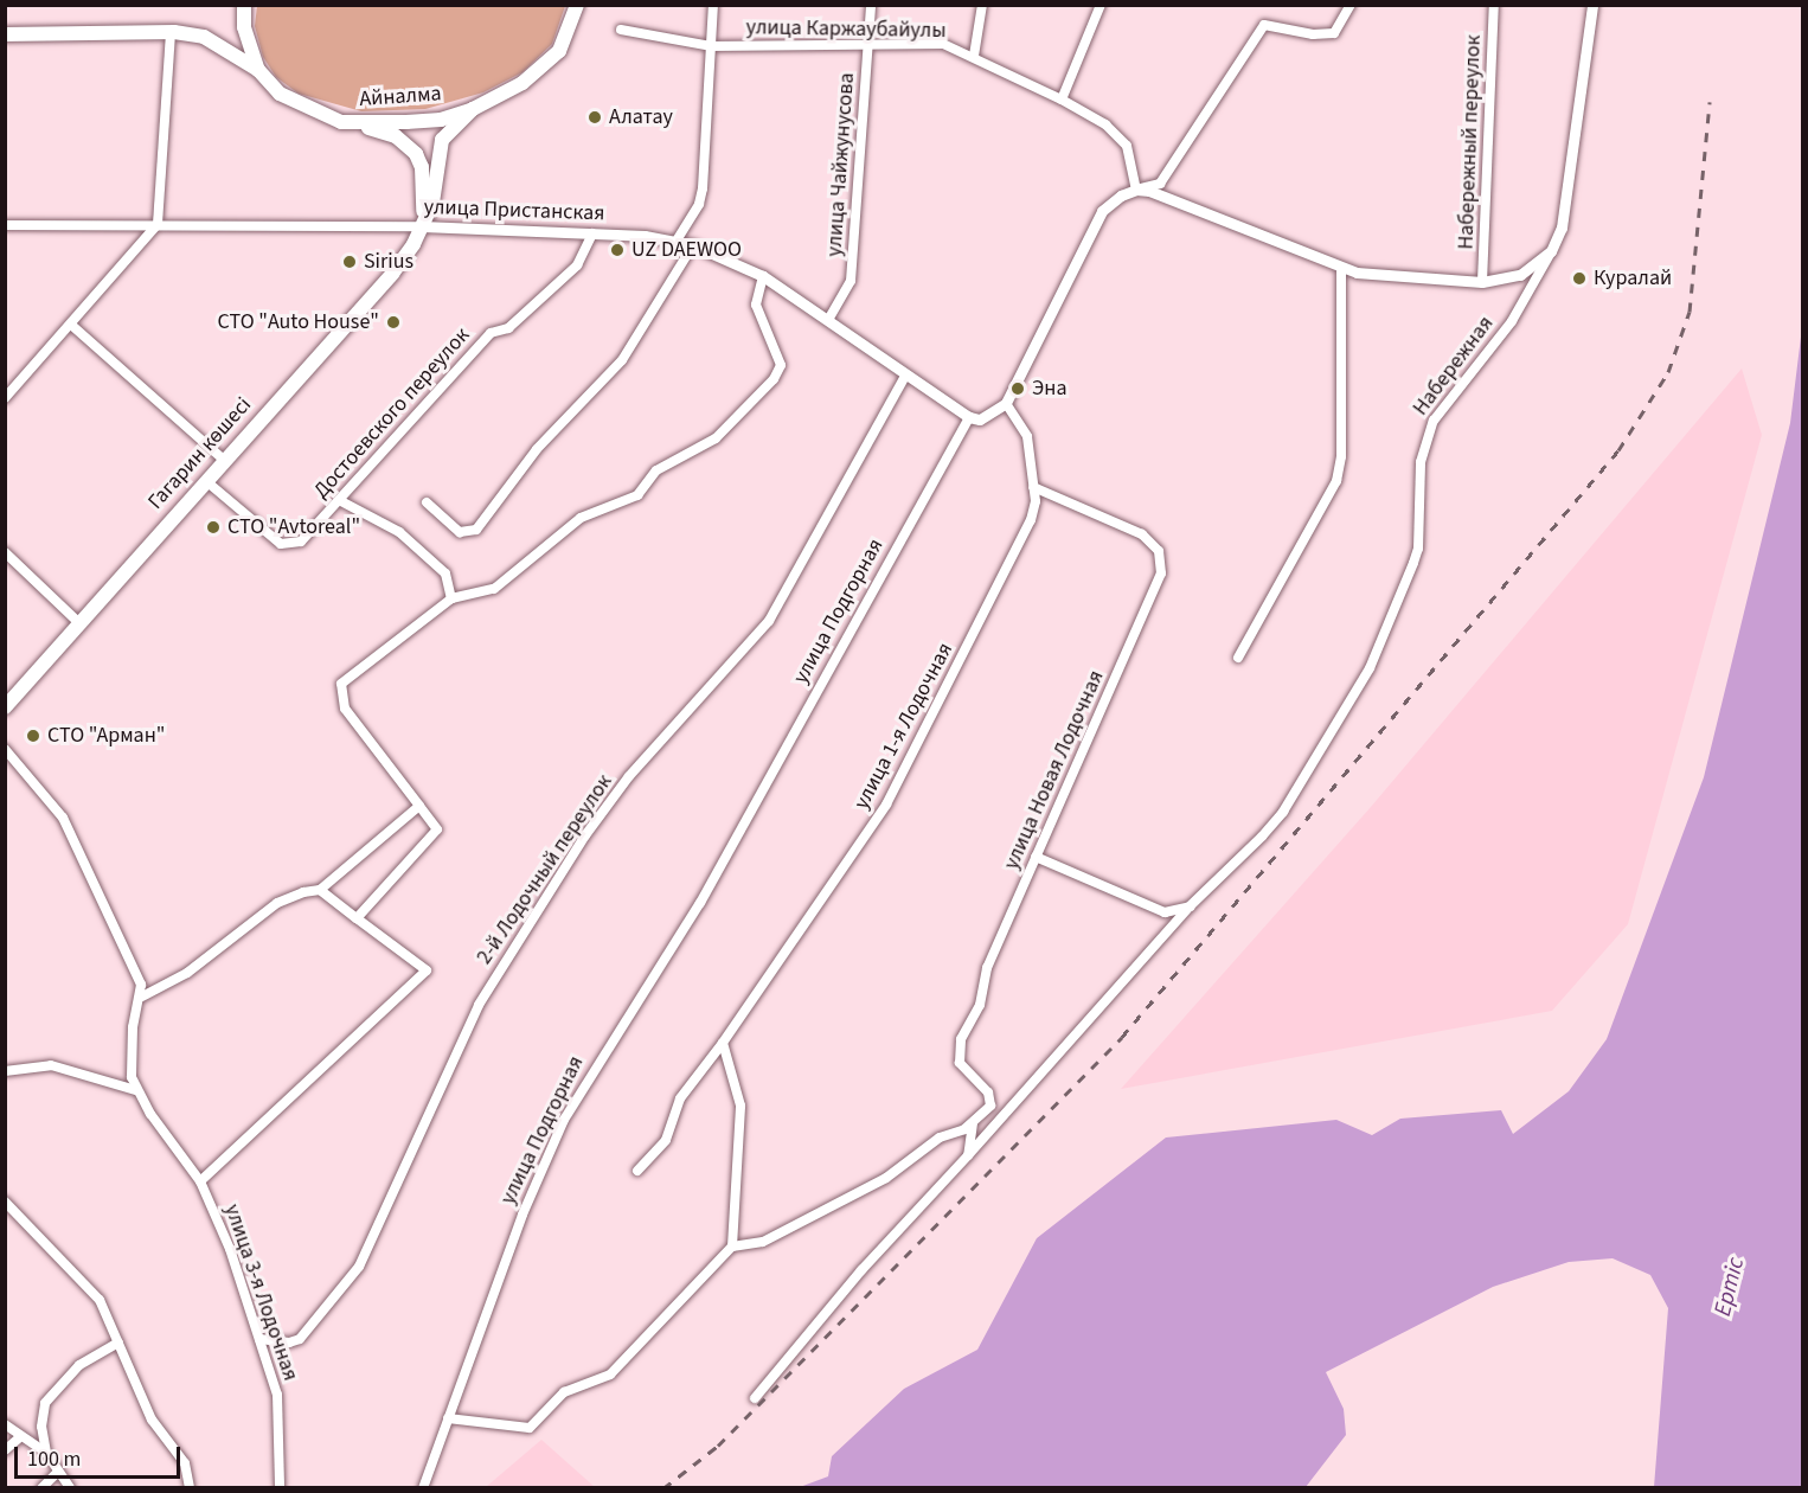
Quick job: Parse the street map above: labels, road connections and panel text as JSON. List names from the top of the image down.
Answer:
{
  "streets": {
    "highway": ["Айналма", "Гагарин көшесі"],
    "street": [
      "улица Каржаубайулы",
      "Набережный переулок",
      "улица Чайжунусова",
      "улица Пристанская",
      "Набережная",
      "Достоевского переулок",
      "улица Подгорная",
      "улица 1-я Лодочная",
      "улица Новая Лодочная",
      "2-й Лодочный переулок",
      "улица 3-я Лодочная"
    ]
  },
  "crossings": [
    ["улица Каржаубайулы", "улица Чайжунусова"],
    ["Айналма", "Гагарин көшесі"],
    ["улица Чайжунусова", "улица Пристанская"],
    ["улица Пристанская", "Достоевского переулок"],
    ["улица Пристанская", "Гагарин көшесі"],
    ["улица Пристанская", "улица Подгорная"],
    ["улица Пристанская", "2-й Лодочный переулок"],
    ["Достоевского переулок", "Гагарин көшесі"],
    ["улица 1-я Лодочная", "улица Новая Лодочная"],
    ["2-й Лодочный переулок", "улица 3-я Лодочная"]
  ],
  "water": ["Ертіс"],
  "places": [
    "Алатау",
    "UZ DAEWOO",
    "Sirius",
    "Куралай",
    "СТО \"Auto House\"",
    "Эна",
    "СТО \"Avtoreal\"",
    "СТО \"Арман\""
  ],
  "scale_bar": "100 m"
}
